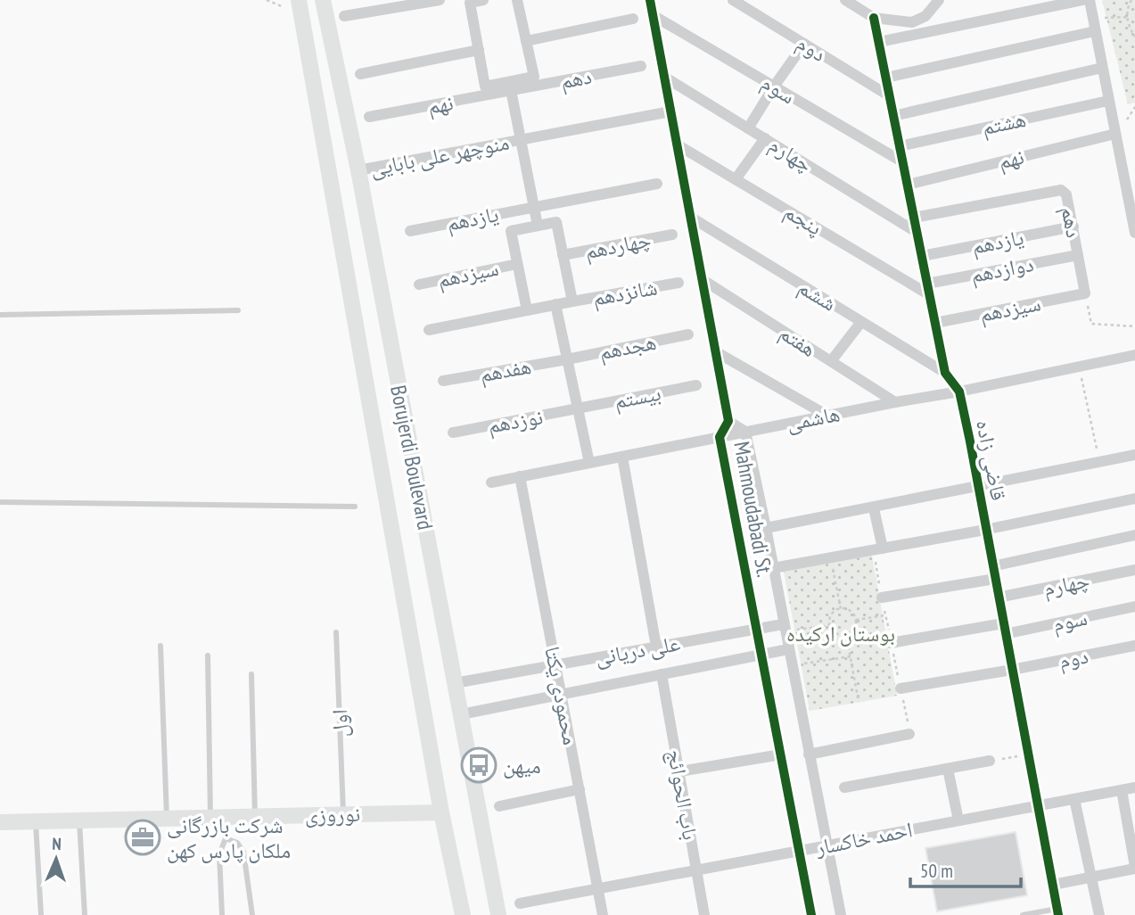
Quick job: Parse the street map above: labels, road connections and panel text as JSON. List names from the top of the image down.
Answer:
{
  "streets": {
    "main road": ["Borujerdi Boulevard", "نوروزی"],
    "street": [
      "دوم",
      "دهم",
      "سوم",
      "نهم",
      "هشتم",
      "چهارم",
      "منوچهر علی بابایی",
      "یازدهم",
      "پنجم",
      "چهاردهم",
      "دوازدهم",
      "سیزدهم",
      "شانزدهم",
      "ششم",
      "هفتم",
      "هجدهم",
      "هفدهم",
      "بیستم",
      "هاشمی",
      "نوزدهم",
      "قاضی زاده",
      "Mahmoudabadi St.",
      "علی دریانی",
      "محمودی یکتا",
      "باب الحوائج",
      "احمد خاکسار"
    ],
    "lane": ["اول"]
  },
  "crossings": [
    ["دوم", "قاضی زاده"],
    ["دهم", "نهم"],
    ["دهم", "یازدهم"],
    ["دهم", "دوازدهم"],
    ["دهم", "سیزدهم"],
    ["دهم", "قاضی زاده"],
    ["سوم", "قاضی زاده"],
    ["سوم", "Mahmoudabadi St."],
    ["نهم", "قاضی زاده"],
    ["هشتم", "قاضی زاده"],
    ["چهارم", "قاضی زاده"],
    ["چهارم", "Mahmoudabadi St."],
    ["منوچهر علی بابایی", "Borujerdi Boulevard"],
    ["منوچهر علی بابایی", "Mahmoudabadi St."],
    ["یازدهم", "قاضی زاده"],
    ["پنجم", "دوازدهم"],
    ["پنجم", "قاضی زاده"],
    ["پنجم", "Mahmoudabadi St."],
    ["دوازدهم", "قاضی زاده"],
    ["سیزدهم", "قاضی زاده"],
    ["ششم", "قاضی زاده"],
    ["ششم", "Mahmoudabadi St."],
    ["هفتم", "هاشمی"],
    ["هفتم", "Mahmoudabadi St."],
    ["هجدهم", "هفدهم"],
    ["بیستم", "نوزدهم"],
    ["هاشمی", "قاضی زاده"],
    ["هاشمی", "Mahmoudabadi St."],
    ["هاشمی", "محمودی یکتا"],
    ["Borujerdi Boulevard", "علی دریانی"],
    ["Borujerdi Boulevard", "نوروزی"],
    ["قاضی زاده", "احمد خاکسار"],
    ["Mahmoudabadi St.", "علی دریانی"],
    ["Mahmoudabadi St.", "احمد خاکسار"],
    ["علی دریانی", "محمودی یکتا"],
    ["محمودی یکتا", "احمد خاکسار"],
    ["اول", "نوروزی"],
    ["باب الحوائج", "احمد خاکسار"]
  ],
  "parks": ["بوستان ارکیده"],
  "places": {
    "bus stop": ["میهن"],
    "office": ["شرکت بازرگانی ملکان پارس کهن"]
  },
  "scale_bar": "50 m",
  "north": "top"
}
